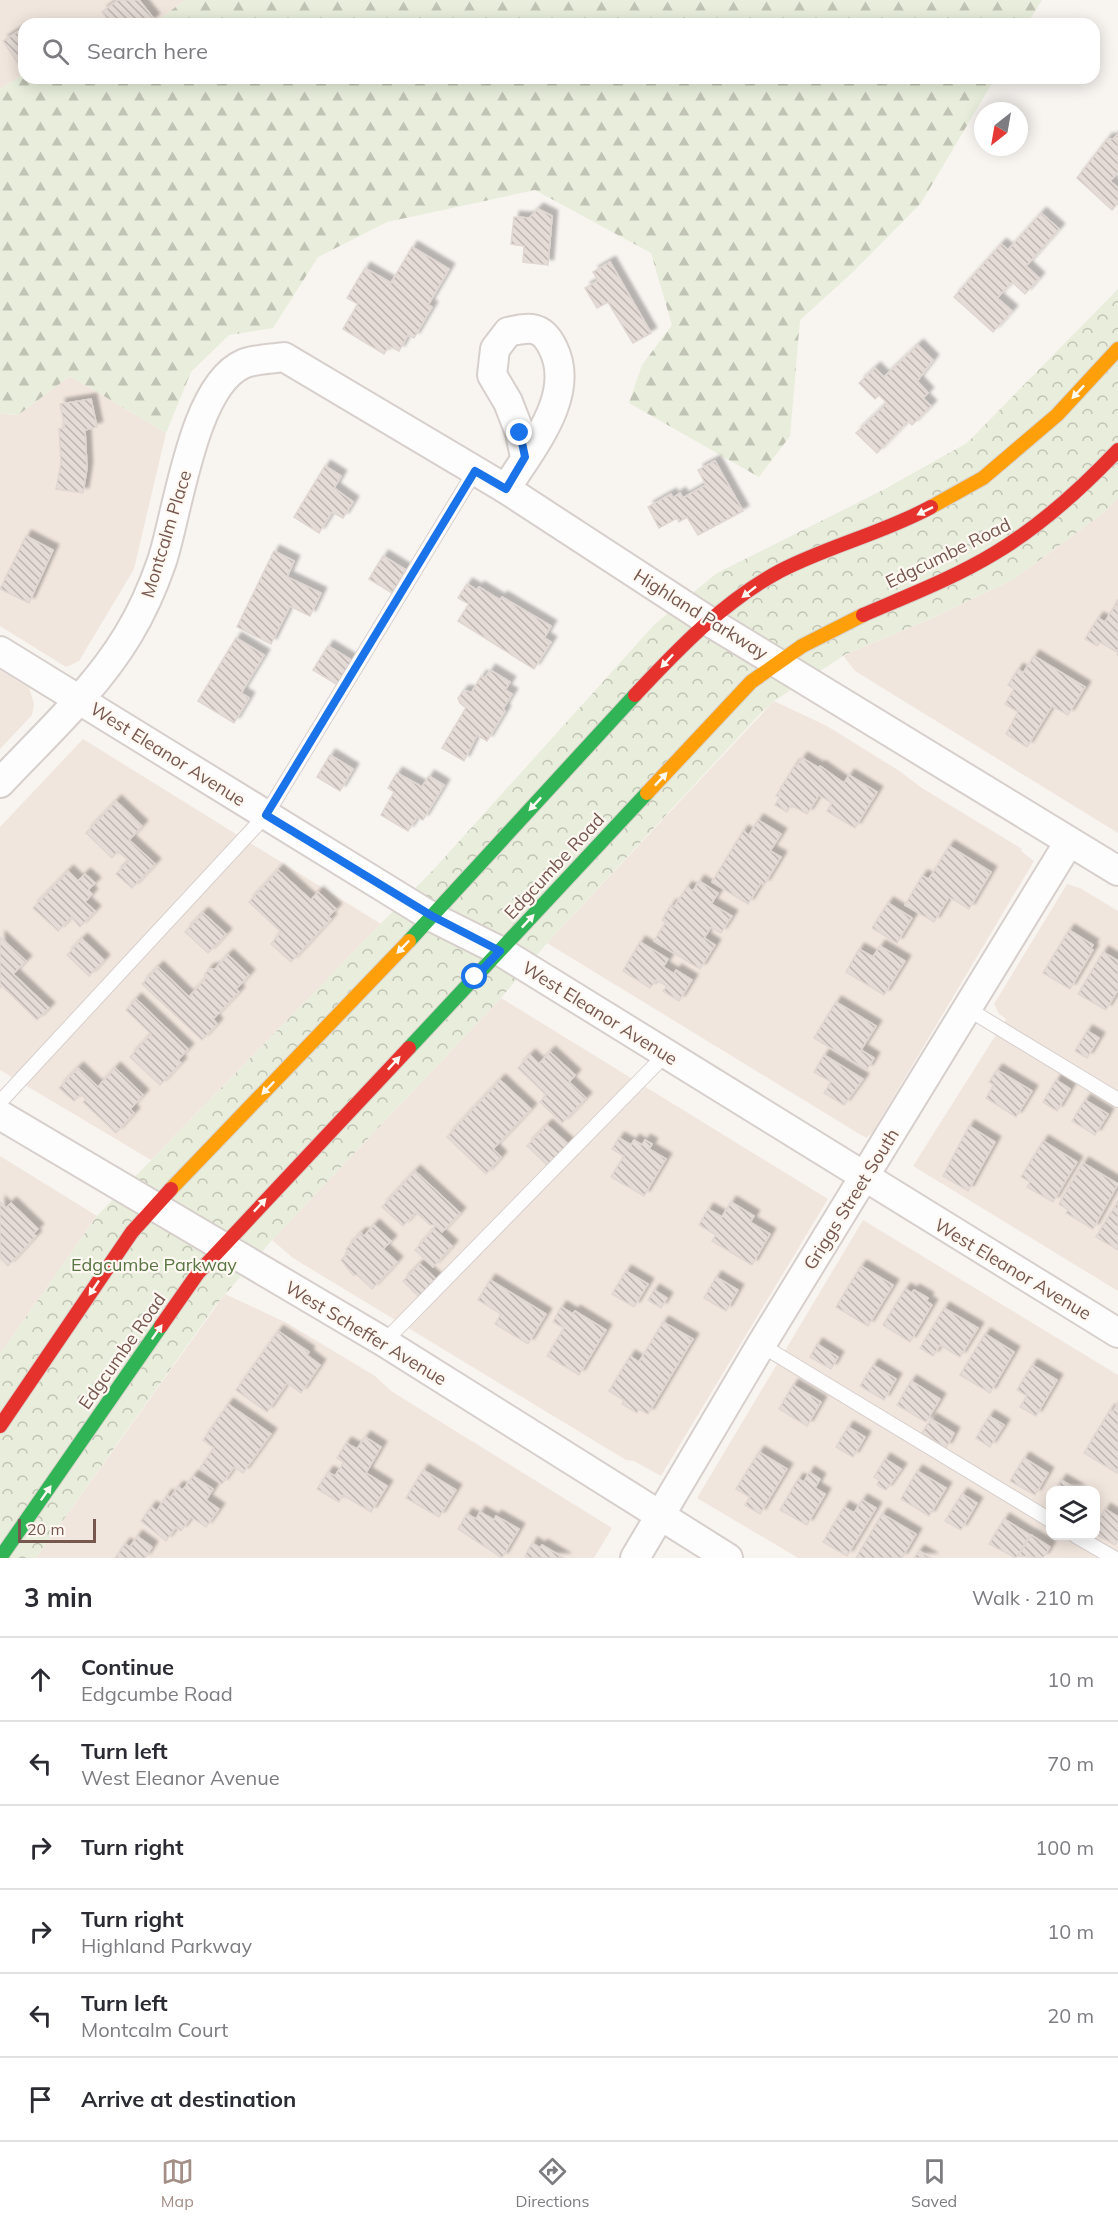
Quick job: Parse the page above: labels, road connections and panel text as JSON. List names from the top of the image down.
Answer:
{
  "streets": {
    "street": [
      "Montcalm Place",
      "Edgcumbe Road",
      "Highland Parkway",
      "West Eleanor Avenue",
      "Griggs Street South",
      "West Scheffer Avenue"
    ]
  },
  "crossings": [
    ["Montcalm Place", "Highland Parkway"],
    ["Montcalm Place", "West Eleanor Avenue"],
    ["Edgcumbe Road", "Highland Parkway"],
    ["Edgcumbe Road", "West Eleanor Avenue"],
    ["Edgcumbe Road", "West Scheffer Avenue"],
    ["Highland Parkway", "Griggs Street South"],
    ["West Eleanor Avenue", "Griggs Street South"],
    ["Griggs Street South", "West Scheffer Avenue"]
  ],
  "parks": ["Edgcumbe Parkway"],
  "scale_bar": "20 m",
  "north": "bottom left",
  "page": {
    "search": "Search here",
    "scale": "20 m",
    "heading": ["3 min", "Walk · 210 m"],
    "list": [
      ["Continue", "Edgcumbe Road", "10 m"],
      ["Turn left", "West Eleanor Avenue", "70 m"],
      ["Turn right", "100 m"],
      ["Turn right", "Highland Parkway", "10 m"],
      ["Turn left", "Montcalm Court", "20 m"],
      "Arrive at destination"
    ],
    "nav": ["Map", "Directions", "Saved"]
  }
}
